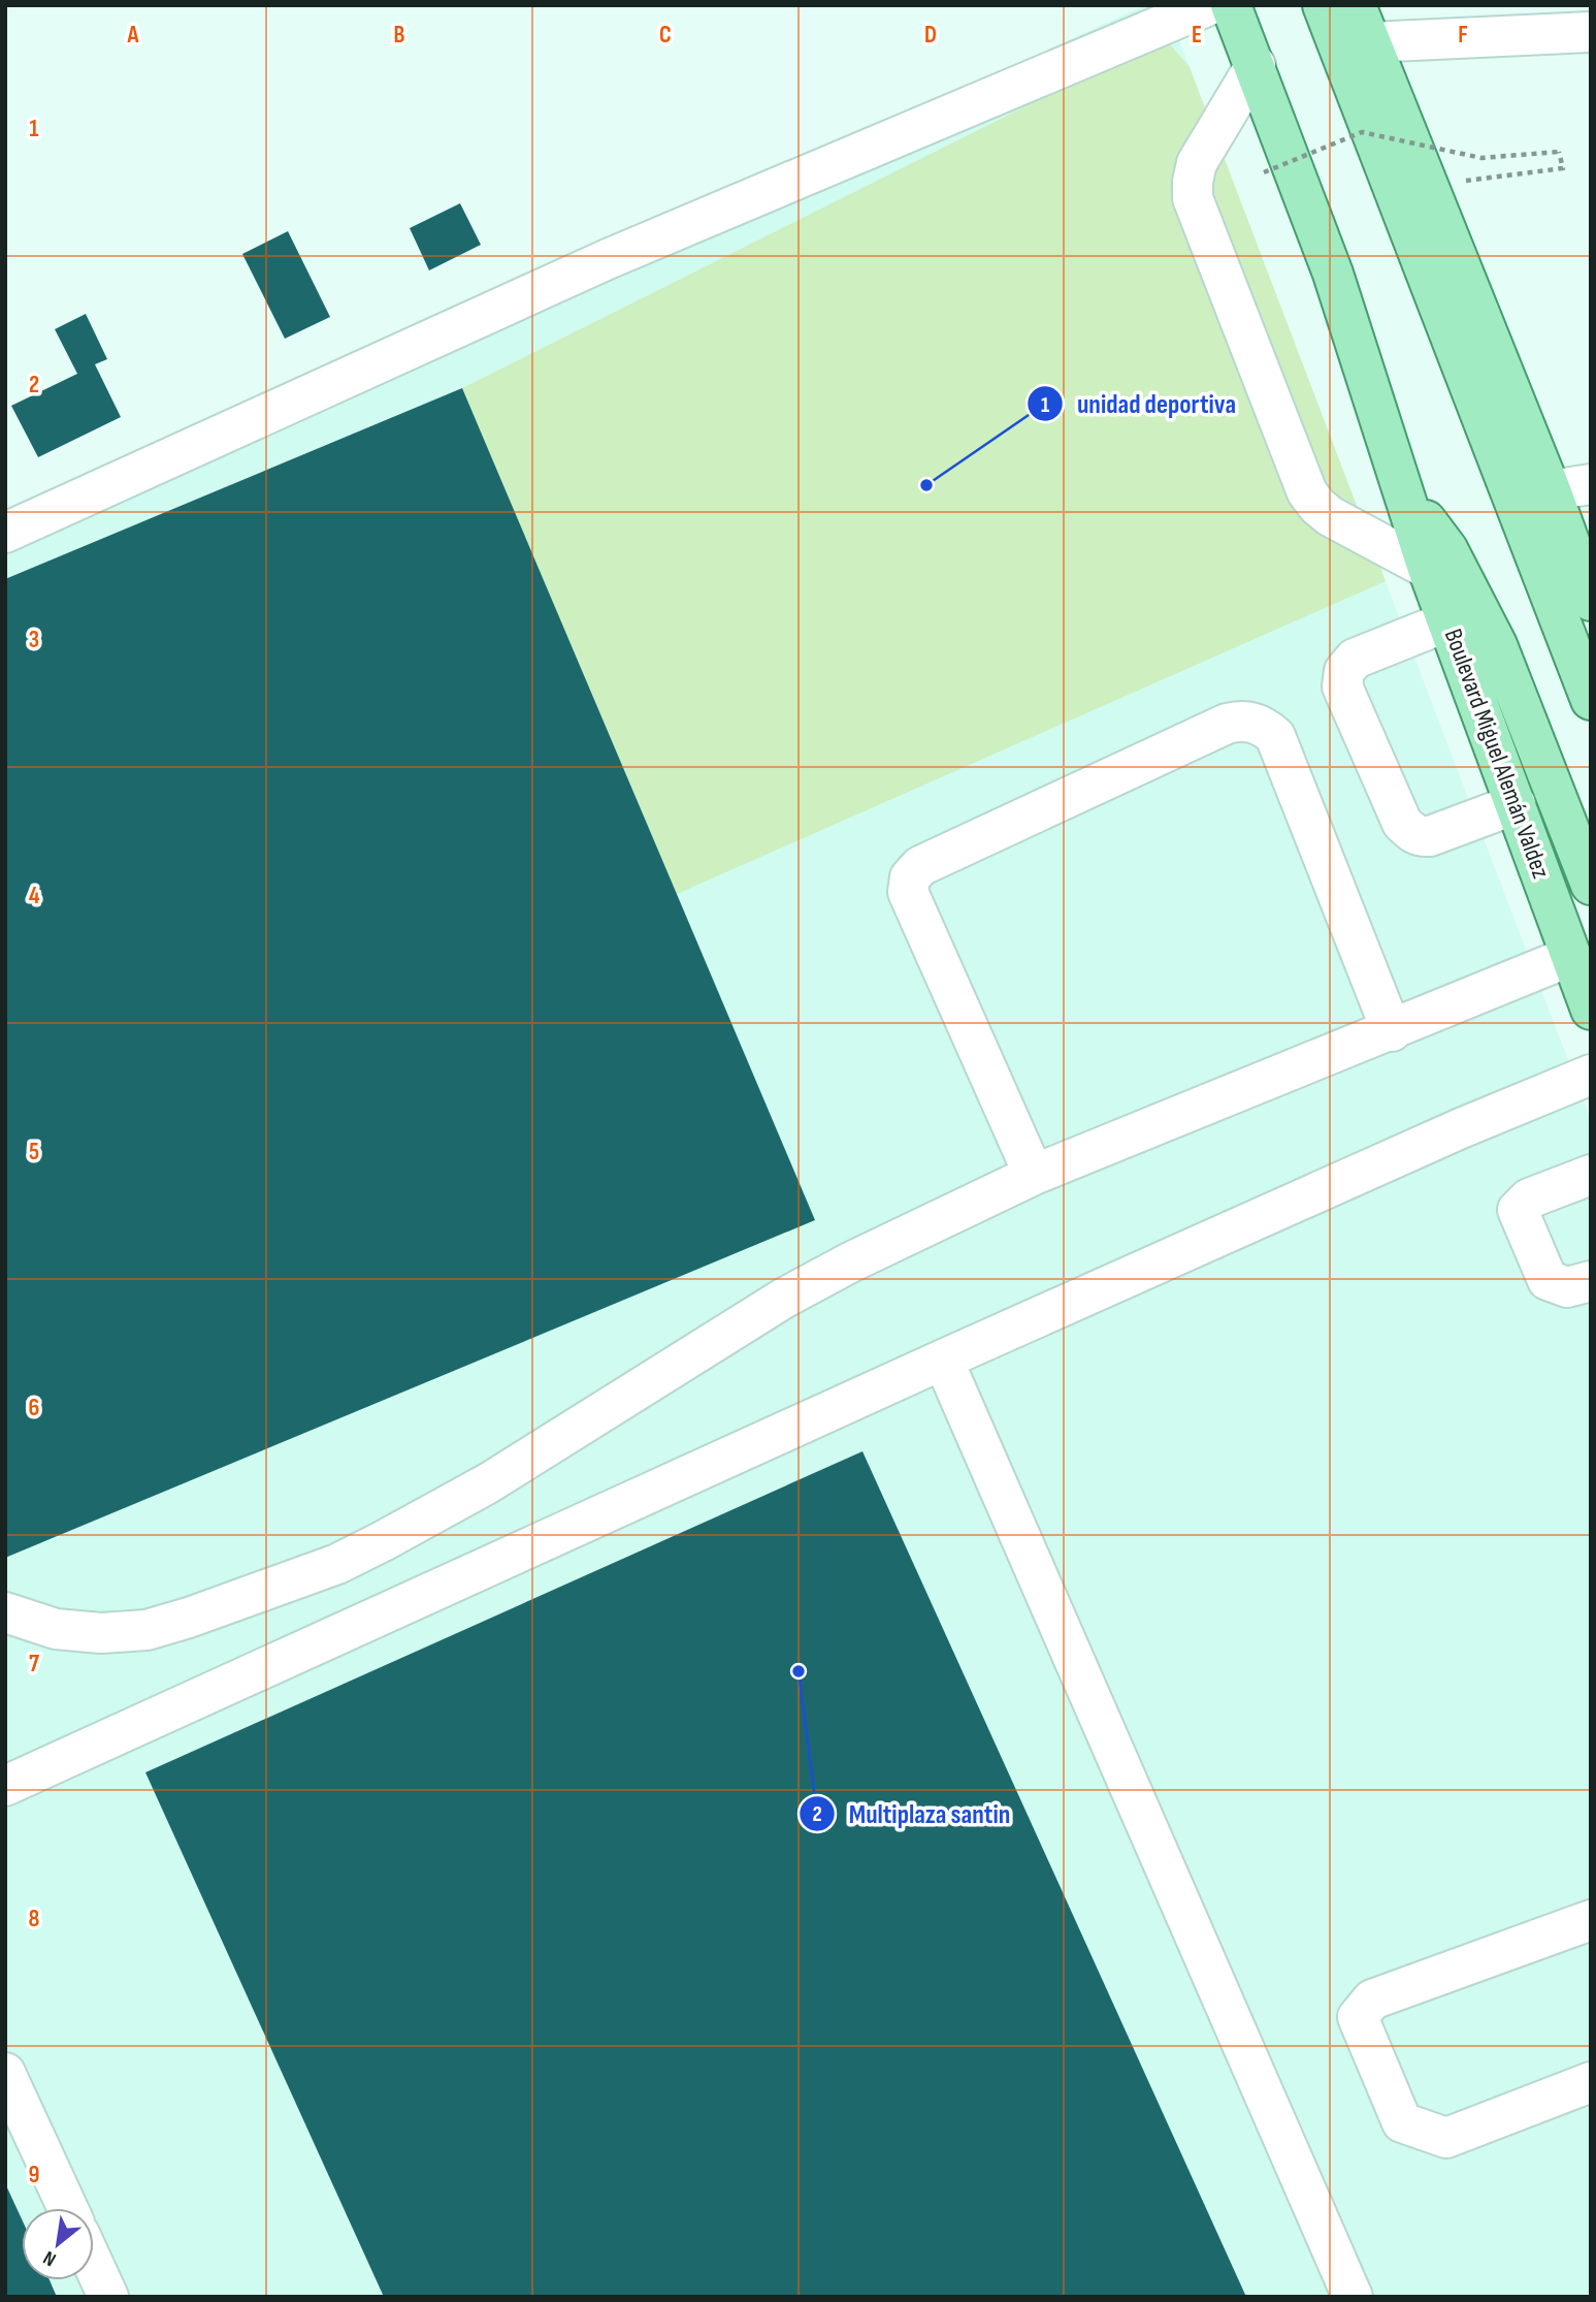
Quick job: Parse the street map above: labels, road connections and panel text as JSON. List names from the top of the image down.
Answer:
{
  "streets": {
    "main road": ["Boulevard Miguel Alemán Valdez"]
  },
  "places": ["unidad deportiva", "Multiplaza santin"],
  "north": "bottom left",
  "grid": {
    "columns": [
      "A",
      "B",
      "C",
      "D",
      "E",
      "F"
    ],
    "rows": [
      "1",
      "2",
      "3",
      "4",
      "5",
      "6",
      "7",
      "8",
      "9"
    ]
  }
}
